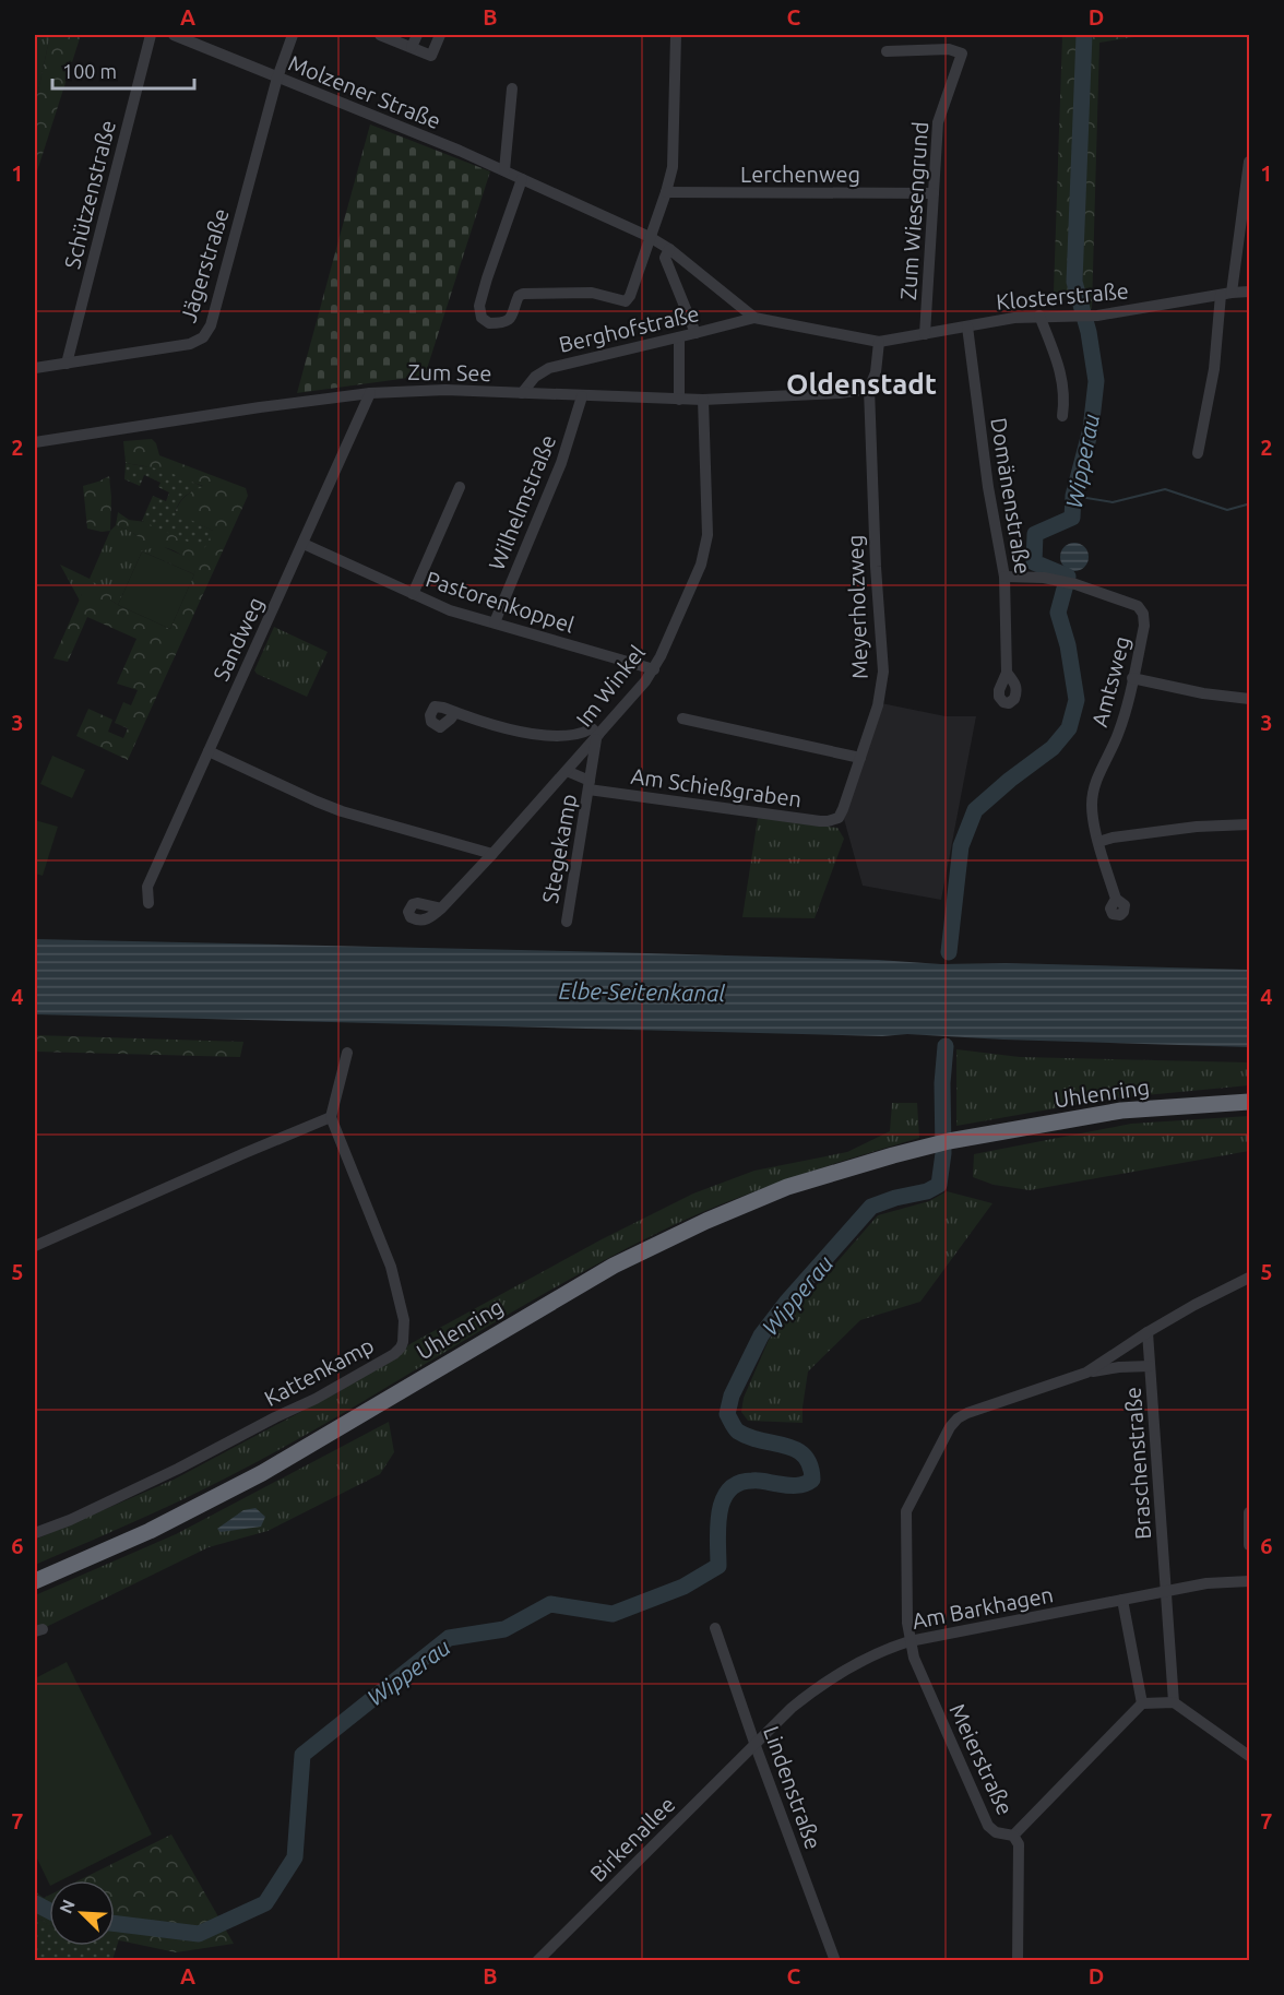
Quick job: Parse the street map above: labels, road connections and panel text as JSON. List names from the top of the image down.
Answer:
{
  "streets": {
    "highway": ["Uhlenring"],
    "street": [
      "Molzener Straße",
      "Lerchenweg",
      "Schützenstraße",
      "Zum Wiesengrund",
      "Jägerstraße",
      "Klosterstraße",
      "Berghofstraße",
      "Zum See",
      "Domänenstraße",
      "Wilhelmstraße",
      "Pastorenkoppel",
      "Meyerholzweg",
      "Sandweg",
      "Amtsweg",
      "Im Winkel",
      "Am Schießgraben",
      "Stegekamp",
      "Kattenkamp",
      "Braschenstraße",
      "Am Barkhagen",
      "Meierstraße",
      "Lindenstraße",
      "Birkenallee"
    ]
  },
  "crossings": [
    ["Molzener Straße", "Jägerstraße"],
    ["Molzener Straße", "Klosterstraße"],
    ["Molzener Straße", "Berghofstraße"],
    ["Molzener Straße", "Meyerholzweg"],
    ["Lerchenweg", "Zum Wiesengrund"],
    ["Schützenstraße", "Jägerstraße"],
    ["Zum Wiesengrund", "Klosterstraße"],
    ["Klosterstraße", "Domänenstraße"],
    ["Klosterstraße", "Meyerholzweg"],
    ["Berghofstraße", "Zum See"],
    ["Zum See", "Wilhelmstraße"],
    ["Zum See", "Meyerholzweg"],
    ["Zum See", "Sandweg"],
    ["Zum See", "Im Winkel"],
    ["Domänenstraße", "Amtsweg"],
    ["Wilhelmstraße", "Pastorenkoppel"],
    ["Pastorenkoppel", "Sandweg"],
    ["Pastorenkoppel", "Im Winkel"],
    ["Meyerholzweg", "Am Schießgraben"],
    ["Im Winkel", "Stegekamp"],
    ["Am Schießgraben", "Stegekamp"],
    ["Braschenstraße", "Am Barkhagen"],
    ["Am Barkhagen", "Meierstraße"],
    ["Am Barkhagen", "Lindenstraße"],
    ["Am Barkhagen", "Birkenallee"],
    ["Lindenstraße", "Birkenallee"]
  ],
  "districts": ["Oldenstadt"],
  "water": ["Wipperau", "Elbe-Seitenkanal"],
  "scale_bar": "100 m",
  "north": "top left",
  "grid": {
    "columns": [
      "A",
      "B",
      "C",
      "D"
    ],
    "rows": [
      "1",
      "2",
      "3",
      "4",
      "5",
      "6",
      "7"
    ]
  }
}
